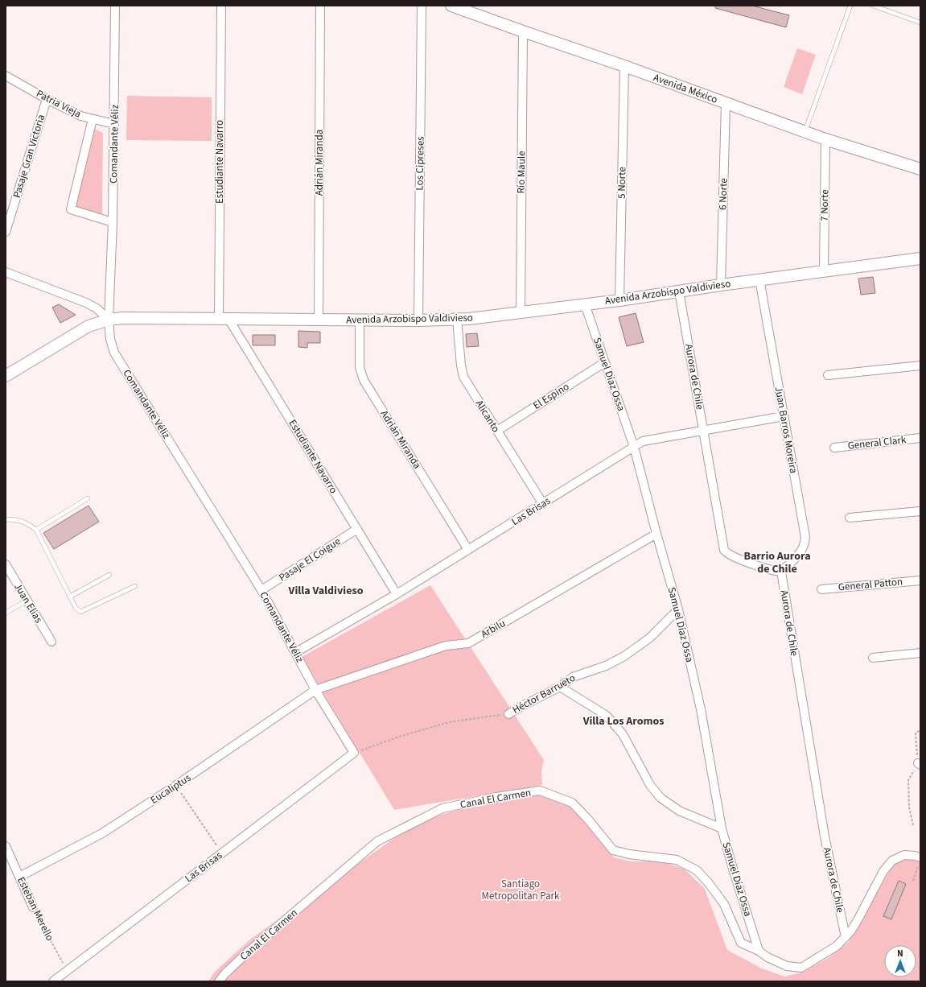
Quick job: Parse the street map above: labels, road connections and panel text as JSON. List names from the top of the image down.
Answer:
{
  "streets": {
    "street": [
      "Avenida México",
      "Patria Vieja",
      "Comandante Véliz",
      "Pasaje Gran Victoria",
      "Estudiante Navarro",
      "Adrián Miranda",
      "Los Cipreses",
      "Río Maule",
      "5 Norte",
      "6 Norte",
      "7 Norte",
      "Avenida Arzobispo Valdivieso",
      "Samuel Díaz Ossa",
      "Aurora de Chile",
      "El Espino",
      "Alicanto",
      "Juan Barros Moreira",
      "General Clark",
      "Las Brisas",
      "Pasaje El Coigue",
      "General Patton",
      "Juan Elias",
      "Arbilu",
      "Héctor Barrueto",
      "Eucaliptus",
      "Canal El Carmen",
      "Esteban Merello"
    ]
  },
  "crossings": [
    ["Avenida México", "Río Maule"],
    ["Avenida México", "5 Norte"],
    ["Avenida México", "6 Norte"],
    ["Avenida México", "7 Norte"],
    ["Patria Vieja", "Comandante Véliz"],
    ["Patria Vieja", "Pasaje Gran Victoria"],
    ["Comandante Véliz", "Avenida Arzobispo Valdivieso"],
    ["Comandante Véliz", "Las Brisas"],
    ["Comandante Véliz", "Pasaje El Coigue"],
    ["Comandante Véliz", "Arbilu"],
    ["Comandante Véliz", "Héctor Barrueto"],
    ["Comandante Véliz", "Eucaliptus"],
    ["Estudiante Navarro", "Avenida Arzobispo Valdivieso"],
    ["Estudiante Navarro", "Las Brisas"],
    ["Estudiante Navarro", "Pasaje El Coigue"],
    ["Adrián Miranda", "Avenida Arzobispo Valdivieso"],
    ["Adrián Miranda", "Las Brisas"],
    ["Los Cipreses", "Avenida Arzobispo Valdivieso"],
    ["Río Maule", "Avenida Arzobispo Valdivieso"],
    ["5 Norte", "Avenida Arzobispo Valdivieso"],
    ["6 Norte", "Avenida Arzobispo Valdivieso"],
    ["7 Norte", "Avenida Arzobispo Valdivieso"],
    ["Avenida Arzobispo Valdivieso", "Samuel Díaz Ossa"],
    ["Avenida Arzobispo Valdivieso", "Aurora de Chile"],
    ["Avenida Arzobispo Valdivieso", "Alicanto"],
    ["Avenida Arzobispo Valdivieso", "Juan Barros Moreira"],
    ["Samuel Díaz Ossa", "El Espino"],
    ["Samuel Díaz Ossa", "Las Brisas"],
    ["Samuel Díaz Ossa", "Arbilu"],
    ["Samuel Díaz Ossa", "Héctor Barrueto"],
    ["Samuel Díaz Ossa", "Canal El Carmen"],
    ["Aurora de Chile", "Juan Barros Moreira"],
    ["Aurora de Chile", "Las Brisas"],
    ["Aurora de Chile", "Canal El Carmen"],
    ["El Espino", "Alicanto"],
    ["Alicanto", "Las Brisas"],
    ["Juan Barros Moreira", "Las Brisas"],
    ["Las Brisas", "Héctor Barrueto"],
    ["Las Brisas", "Esteban Merello"],
    ["Arbilu", "Eucaliptus"],
    ["Eucaliptus", "Esteban Merello"]
  ],
  "districts": ["Barrio Aurora de Chile", "Villa Valdivieso", "Villa Los Aromos"],
  "parks": ["Santiago Metropolitan Park"],
  "north": "top"
}
